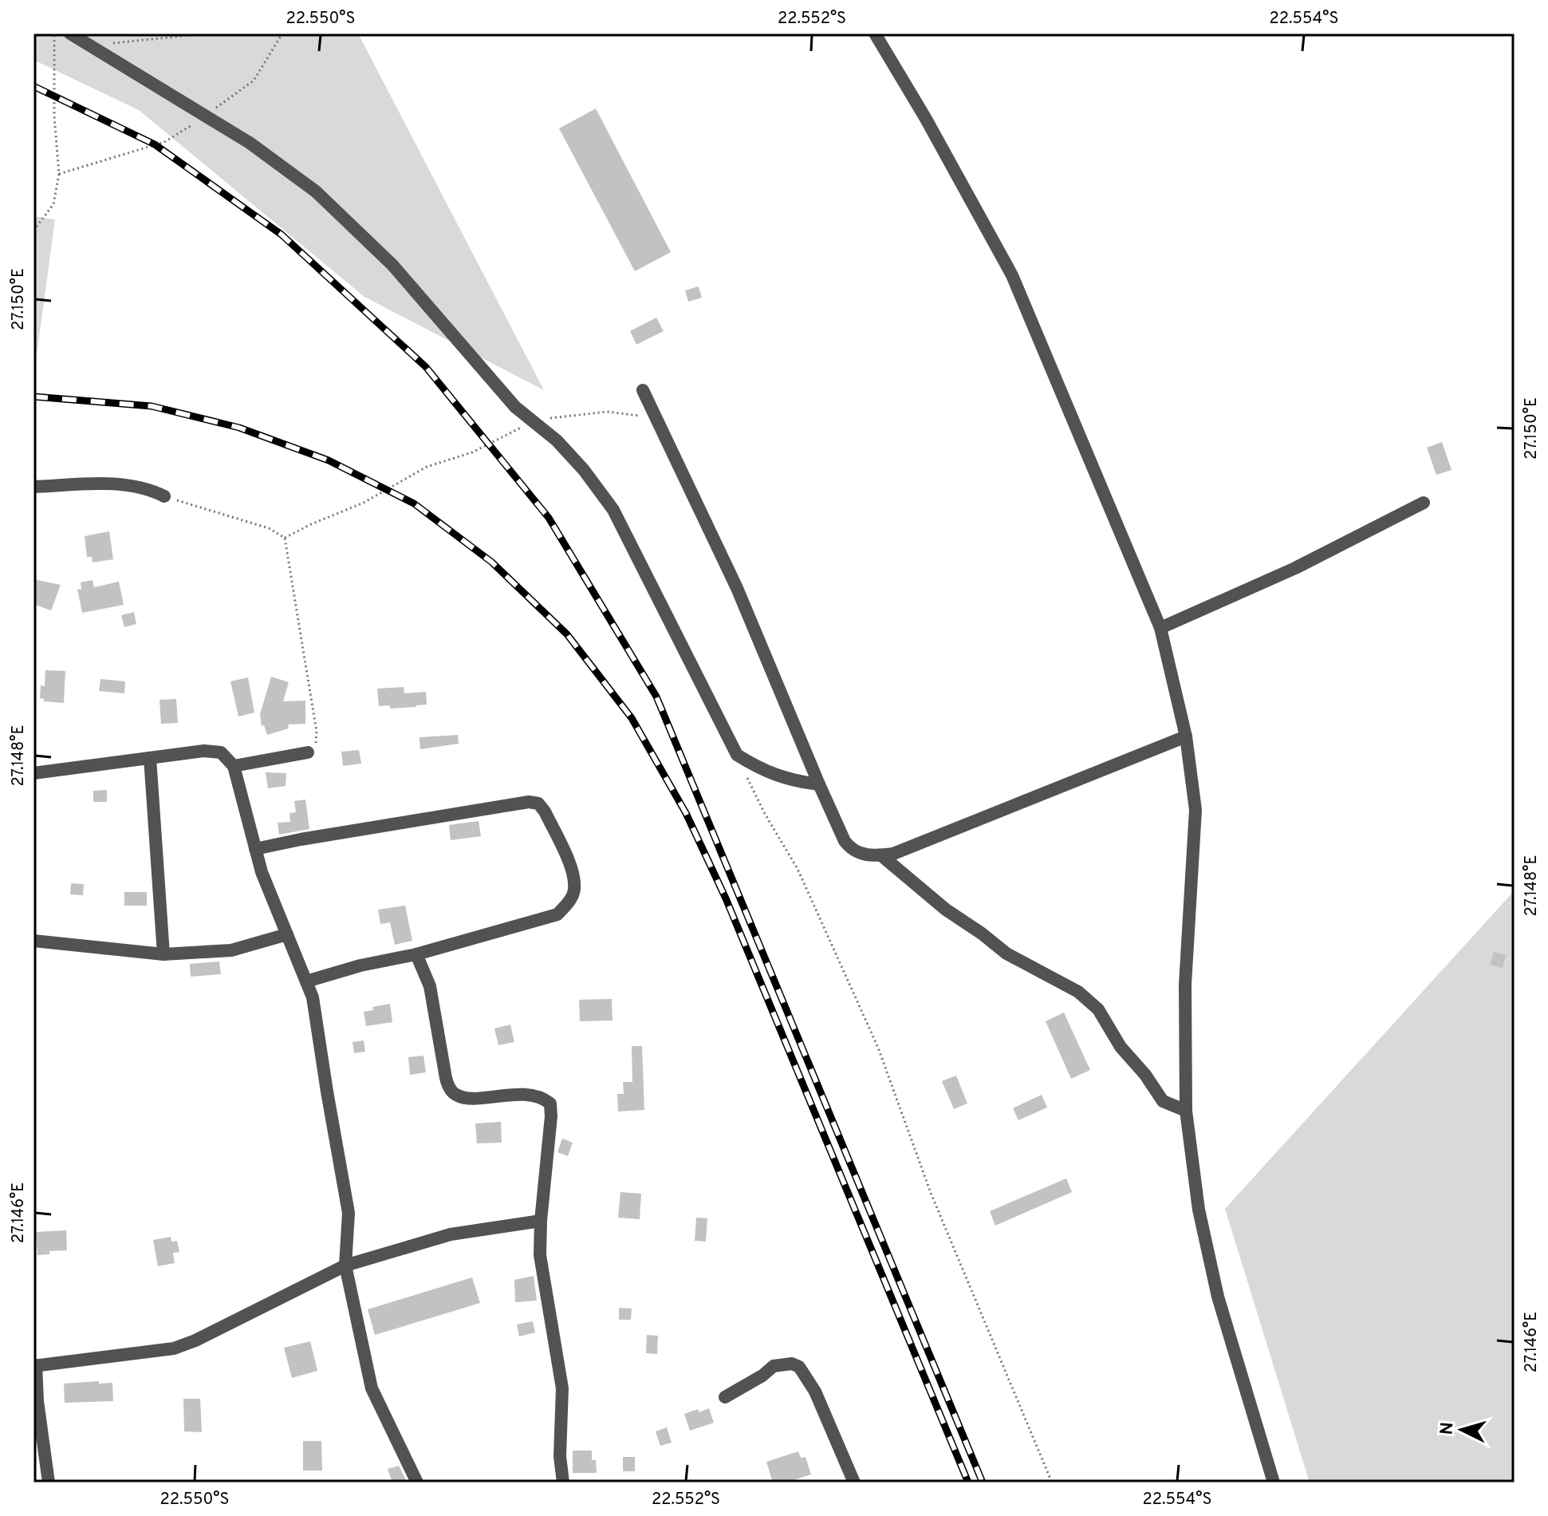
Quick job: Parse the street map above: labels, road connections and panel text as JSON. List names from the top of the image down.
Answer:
{
  "north": "left",
  "coordinates": [
    "22.550°S",
    "22.552°S",
    "22.554°S",
    "27.150°E",
    "27.148°E",
    "27.146°E"
  ]
}
